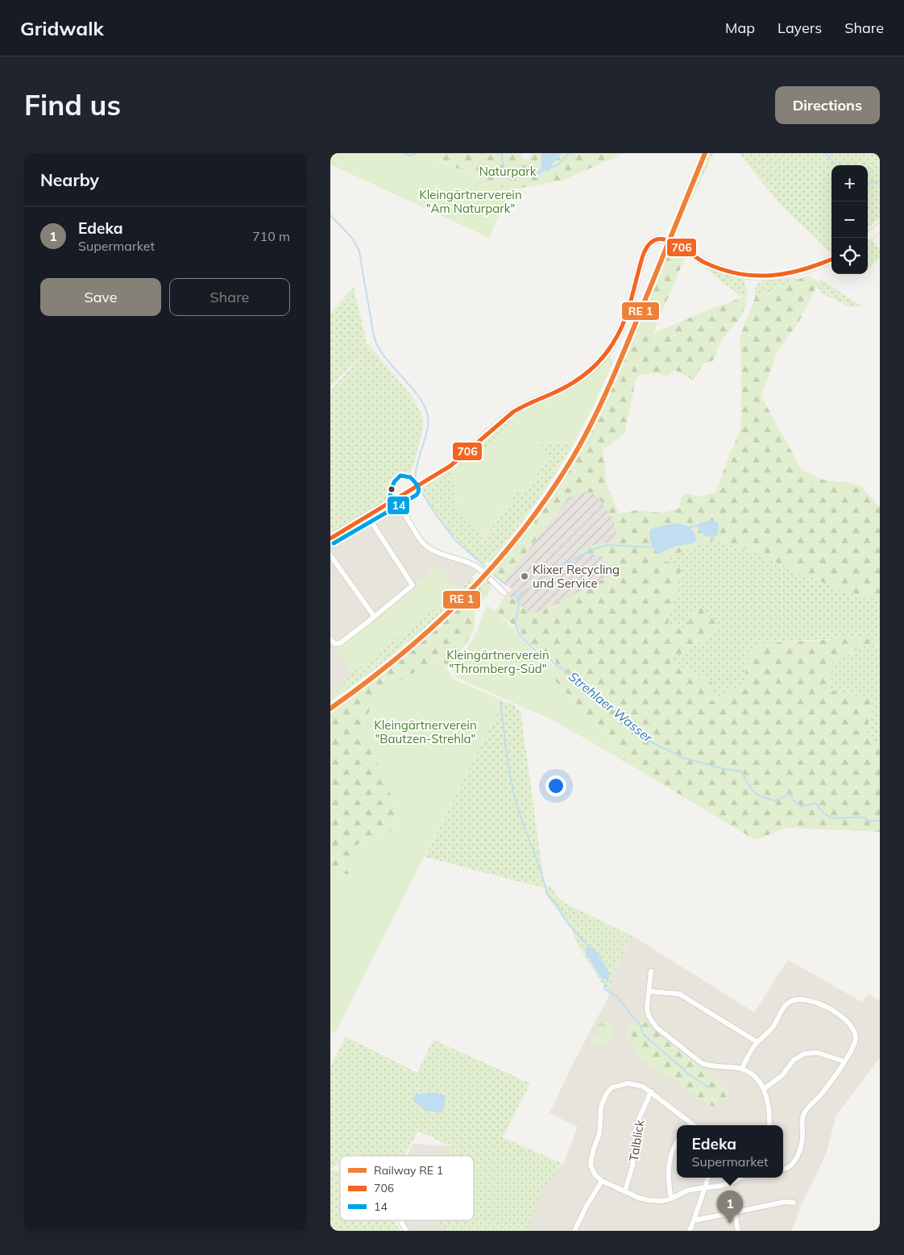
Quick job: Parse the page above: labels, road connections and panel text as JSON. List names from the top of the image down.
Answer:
{
  "streets": {
    "street": ["Talblick"]
  },
  "water": ["Strehlaer Wasser"],
  "parks": [
    "Naturpark",
    "Kleingärtnerverein \"Am Naturpark\"",
    "Kleingärtnerverein \"Thromberg-Süd\"",
    "Kleingärtnerverein \"Bautzen-Strehla\""
  ],
  "places": ["Klixer Recycling und Service"],
  "lines": ["transit line 706", "transit line 14"],
  "legend": ["Railway RE 1", "706", "14"],
  "page": {
    "header": "Gridwalk",
    "nav": ["Map", "Layers", "Share"],
    "buttons": [
      "Directions",
      ["Save", "Share"]
    ],
    "title": "Find us",
    "heading": "Nearby",
    "map_buttons": ["+", "−"],
    "list": [
      {
        "mark": "1",
        "name": "Edeka",
        "note": "Supermarket",
        "value": "710 m"
      }
    ],
    "popup": ["Edeka", "Supermarket"],
    "pins": "1"
  }
}
